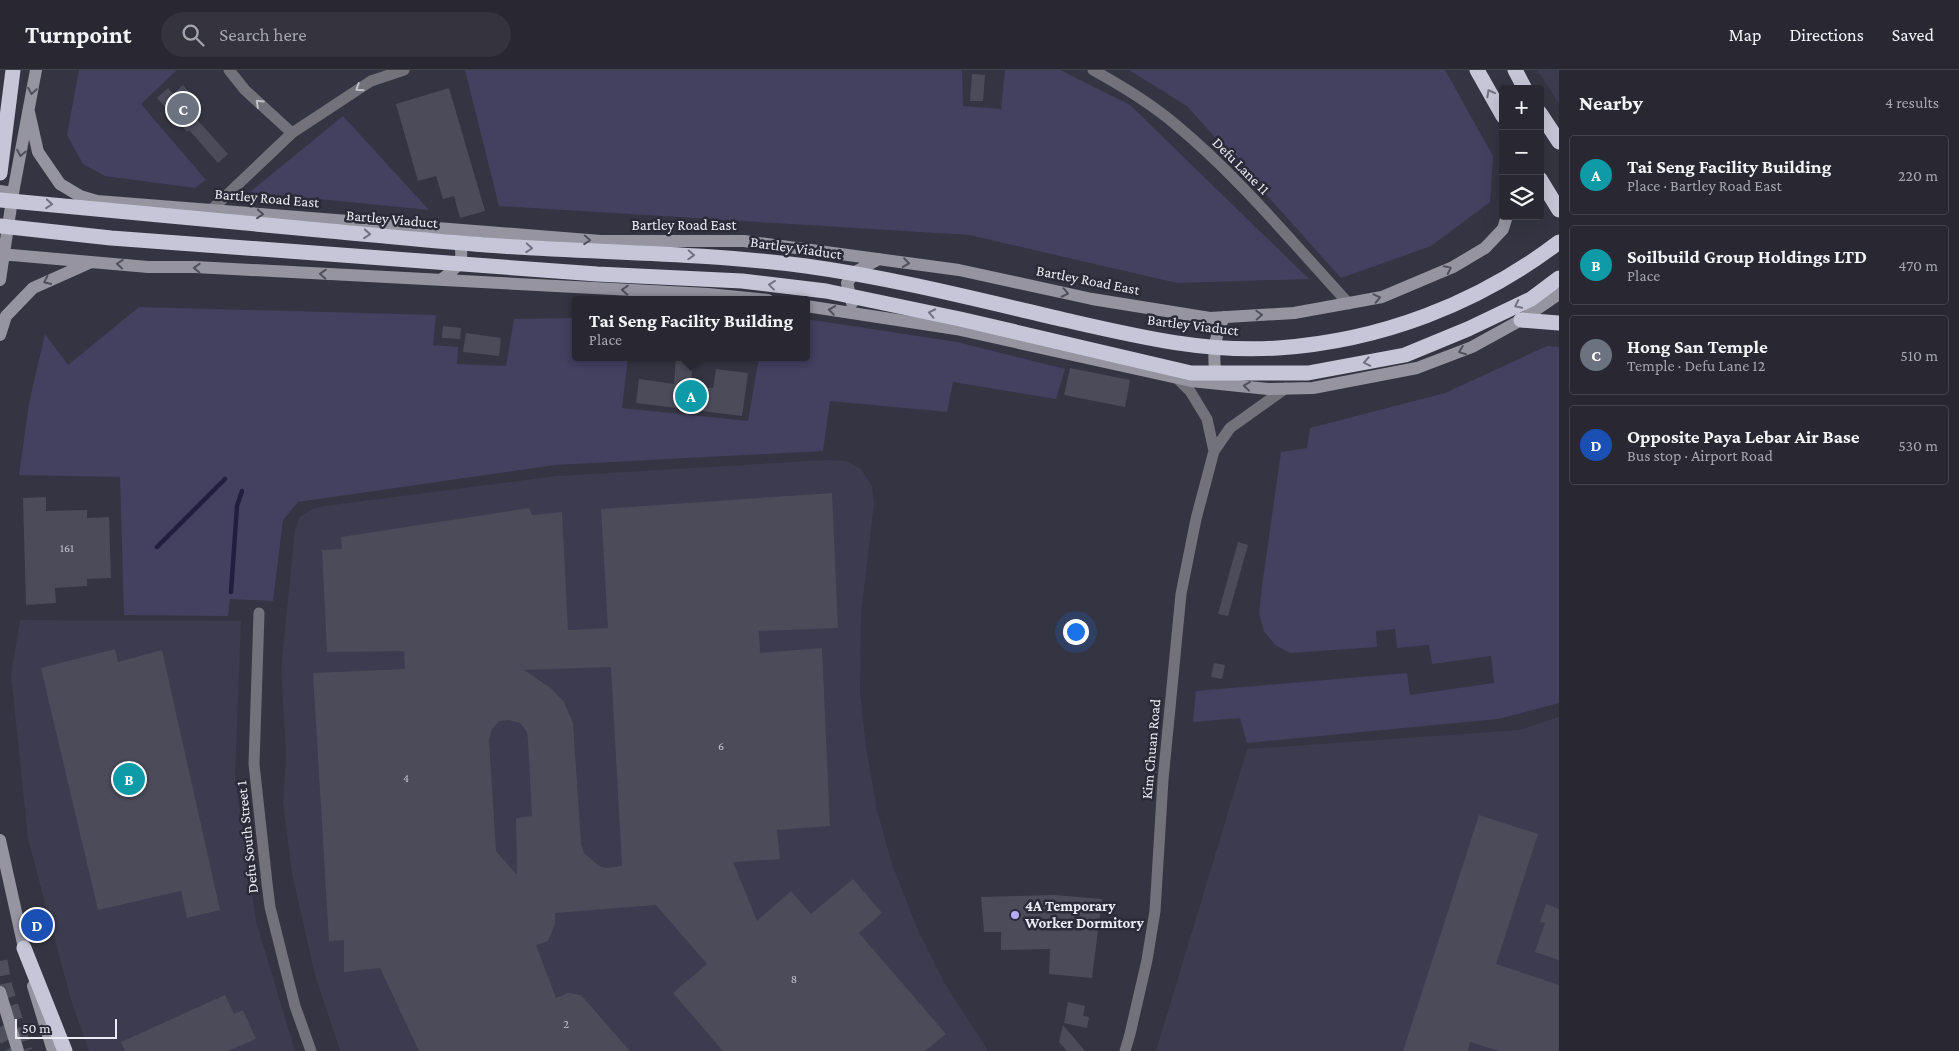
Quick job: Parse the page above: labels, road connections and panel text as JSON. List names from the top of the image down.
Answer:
{
  "streets": {
    "highway": ["Bartley Viaduct"],
    "main road": ["Bartley Road East"],
    "street": ["Defu Lane 11", "Kim Chuan Road", "Defu South Street 1"]
  },
  "crossings": [
    ["Defu Lane 11", "Bartley Road East"]
  ],
  "places": ["4A Temporary Worker Dormitory"],
  "house_numbers": [
    "161",
    "6",
    "4",
    "8",
    "2"
  ],
  "scale_bar": "50 m",
  "page": {
    "header": "Turnpoint",
    "search": "Search here",
    "nav": ["Map", "Directions", "Saved"],
    "heading": ["Nearby", "4 results"],
    "map_buttons": ["+", "−"],
    "pins": [
      "C",
      "A",
      "B",
      "D"
    ],
    "list": [
      {
        "mark": "A",
        "name": "Tai Seng Facility Building",
        "note": "Place · Bartley Road East",
        "value": "220 m"
      },
      {
        "mark": "B",
        "name": "Soilbuild Group Holdings LTD",
        "note": "Place",
        "value": "470 m"
      },
      {
        "mark": "C",
        "name": "Hong San Temple",
        "note": "Temple · Defu Lane 12",
        "value": "510 m"
      },
      {
        "mark": "D",
        "name": "Opposite Paya Lebar Air Base",
        "note": "Bus stop · Airport Road",
        "value": "530 m"
      }
    ],
    "popup": ["Tai Seng Facility Building", "Place"],
    "scale": "50 m"
  }
}
